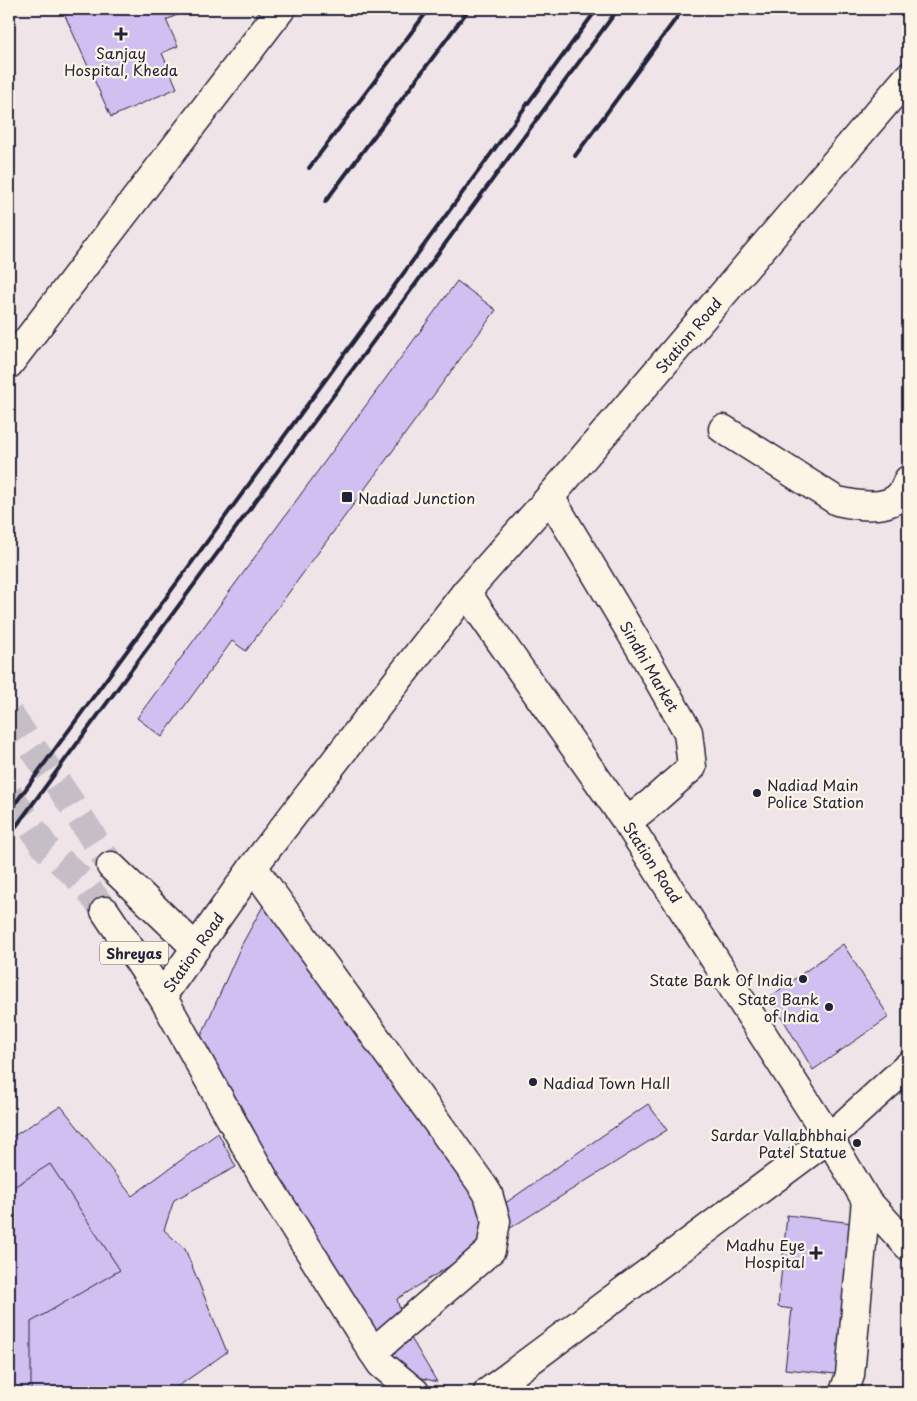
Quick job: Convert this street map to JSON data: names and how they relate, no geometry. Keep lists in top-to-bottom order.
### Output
{
  "streets": {
    "main road": ["Station Road", "Sindhi Market", "Shreyas"]
  },
  "crossings": [
    ["Station Road", "Sindhi Market"],
    ["Station Road", "Shreyas"]
  ],
  "places": {
    "health": ["Sanjay Hospital, Kheda", "Madhu Eye Hospital"],
    "transit": ["Nadiad Junction"],
    "other": [
      "Nadiad Main Police Station",
      "State Bank Of India",
      "State Bank of India",
      "Nadiad Town Hall",
      "Sardar Vallabhbhai Patel Statue"
    ]
  }
}
